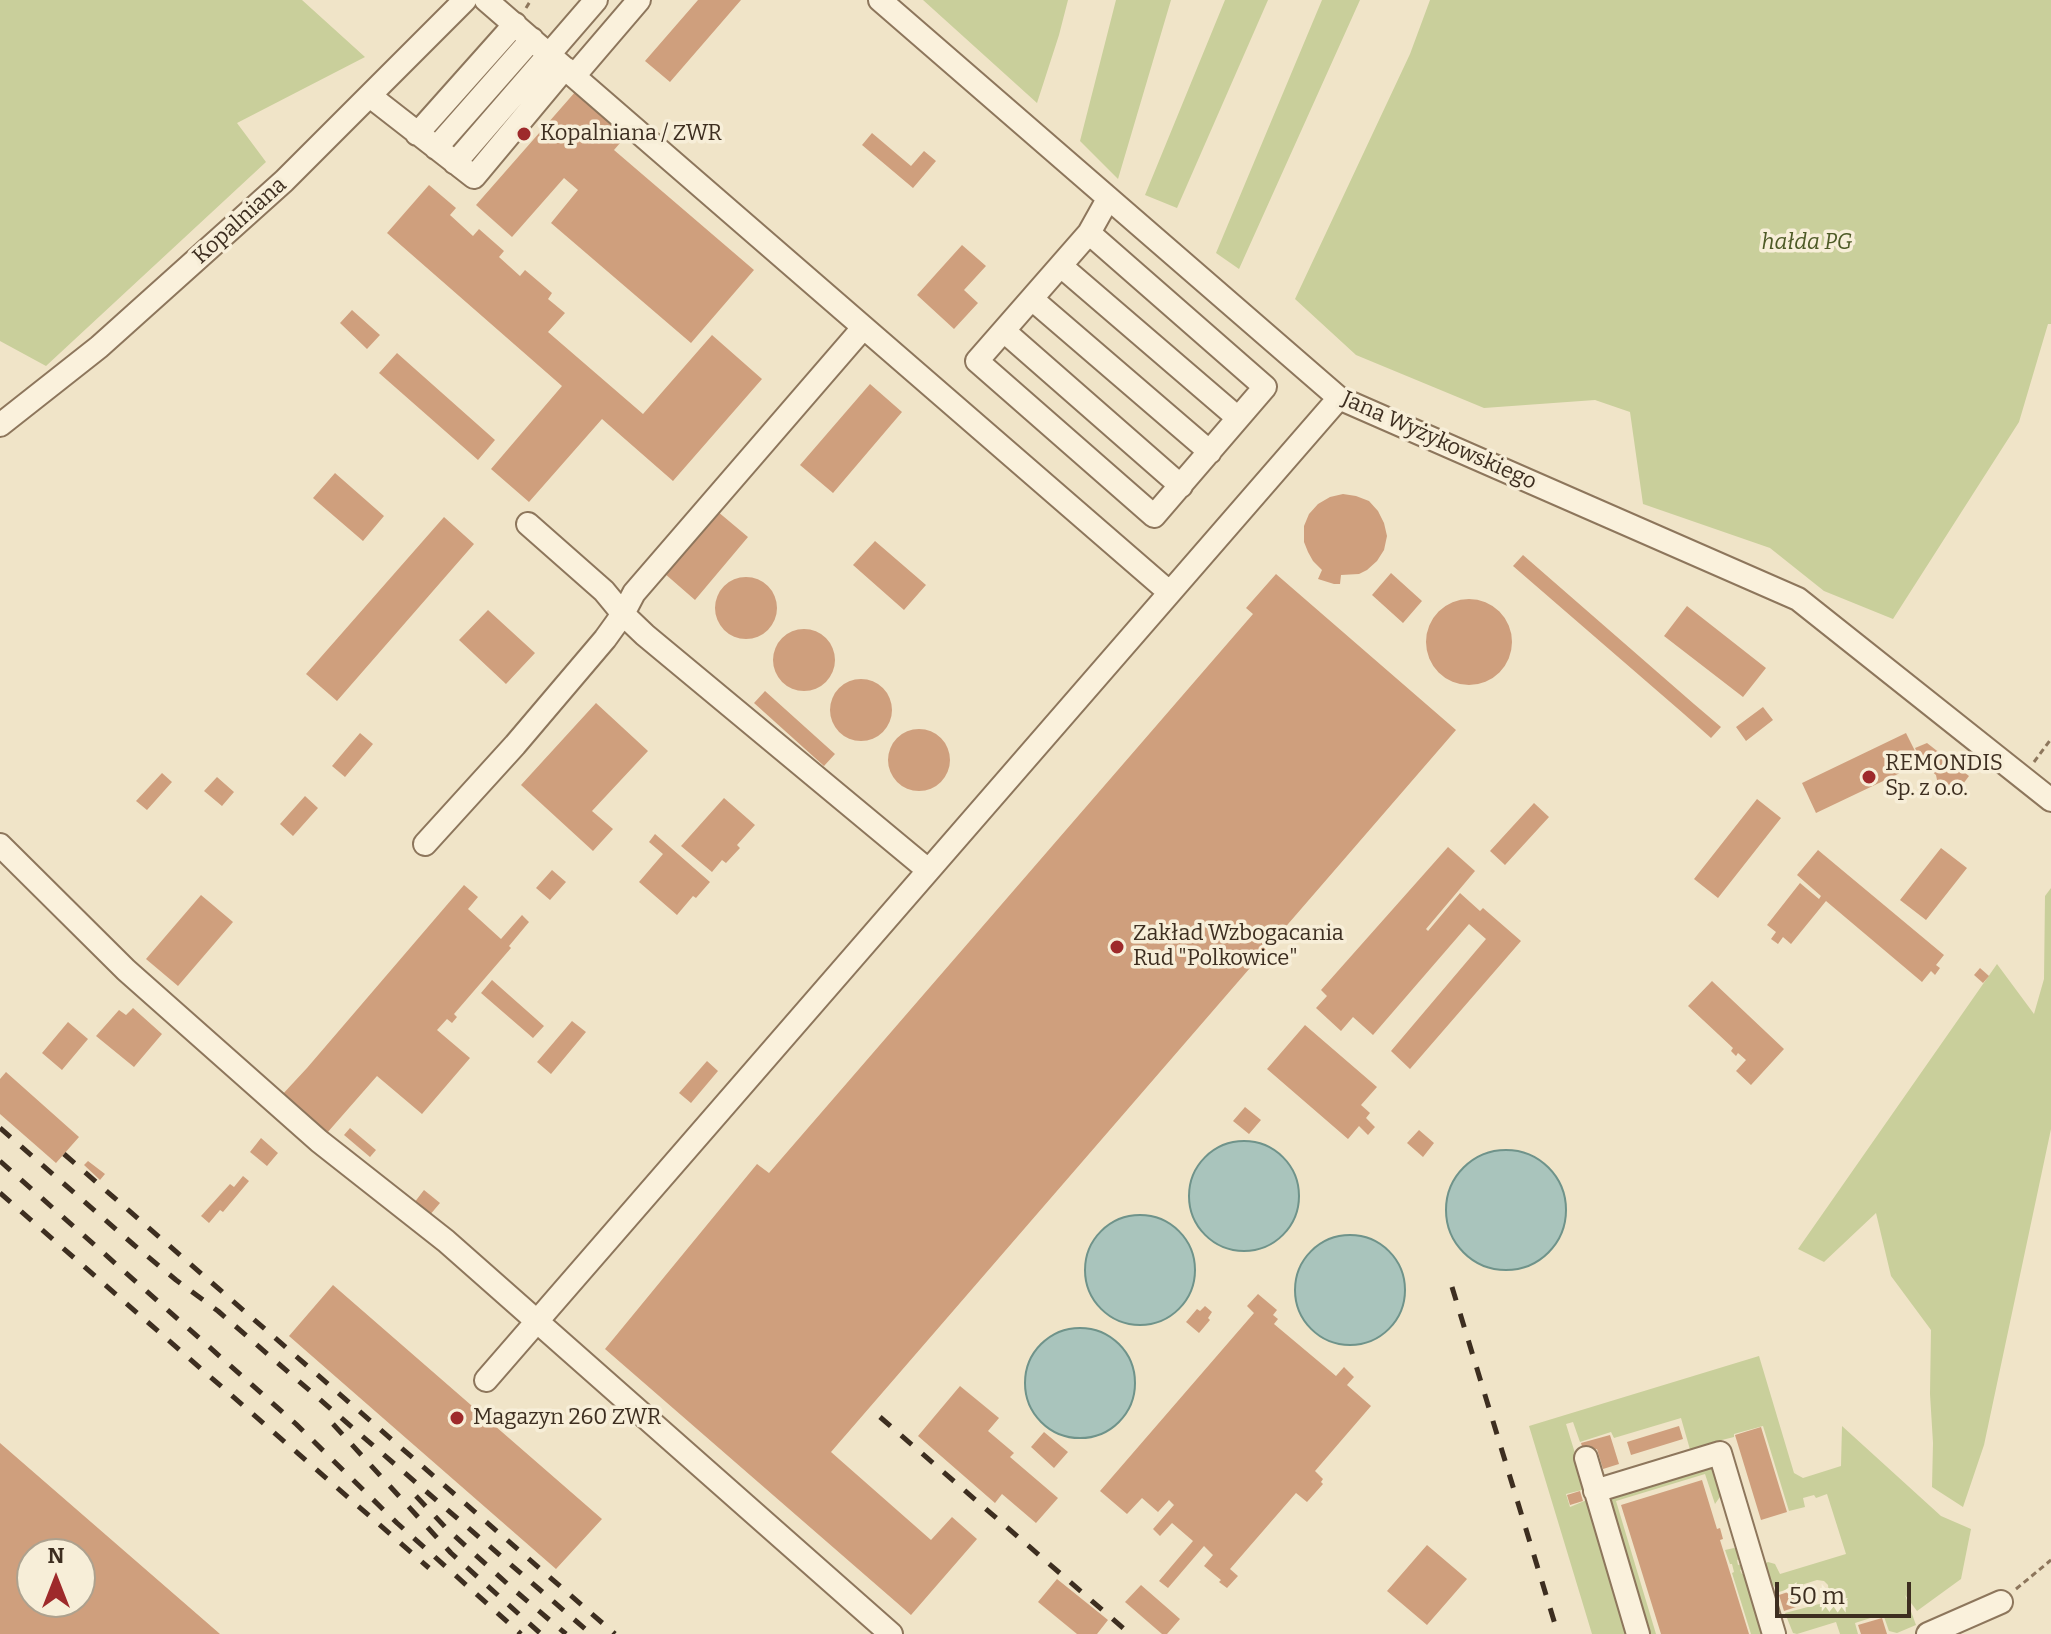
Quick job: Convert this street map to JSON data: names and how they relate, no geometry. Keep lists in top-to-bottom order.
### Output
{
  "streets": {
    "street": ["Kopalniana", "Jana Wyżykowskiego"]
  },
  "parks": ["hałda PG"],
  "places": [
    "Kopalniana / ZWR",
    "REMONDIS Sp. z o.o.",
    "Zakład Wzbogacania Rud \"Polkowice\"",
    "Magazyn 260 ZWR"
  ],
  "scale_bar": "50 m",
  "north": "top"
}
